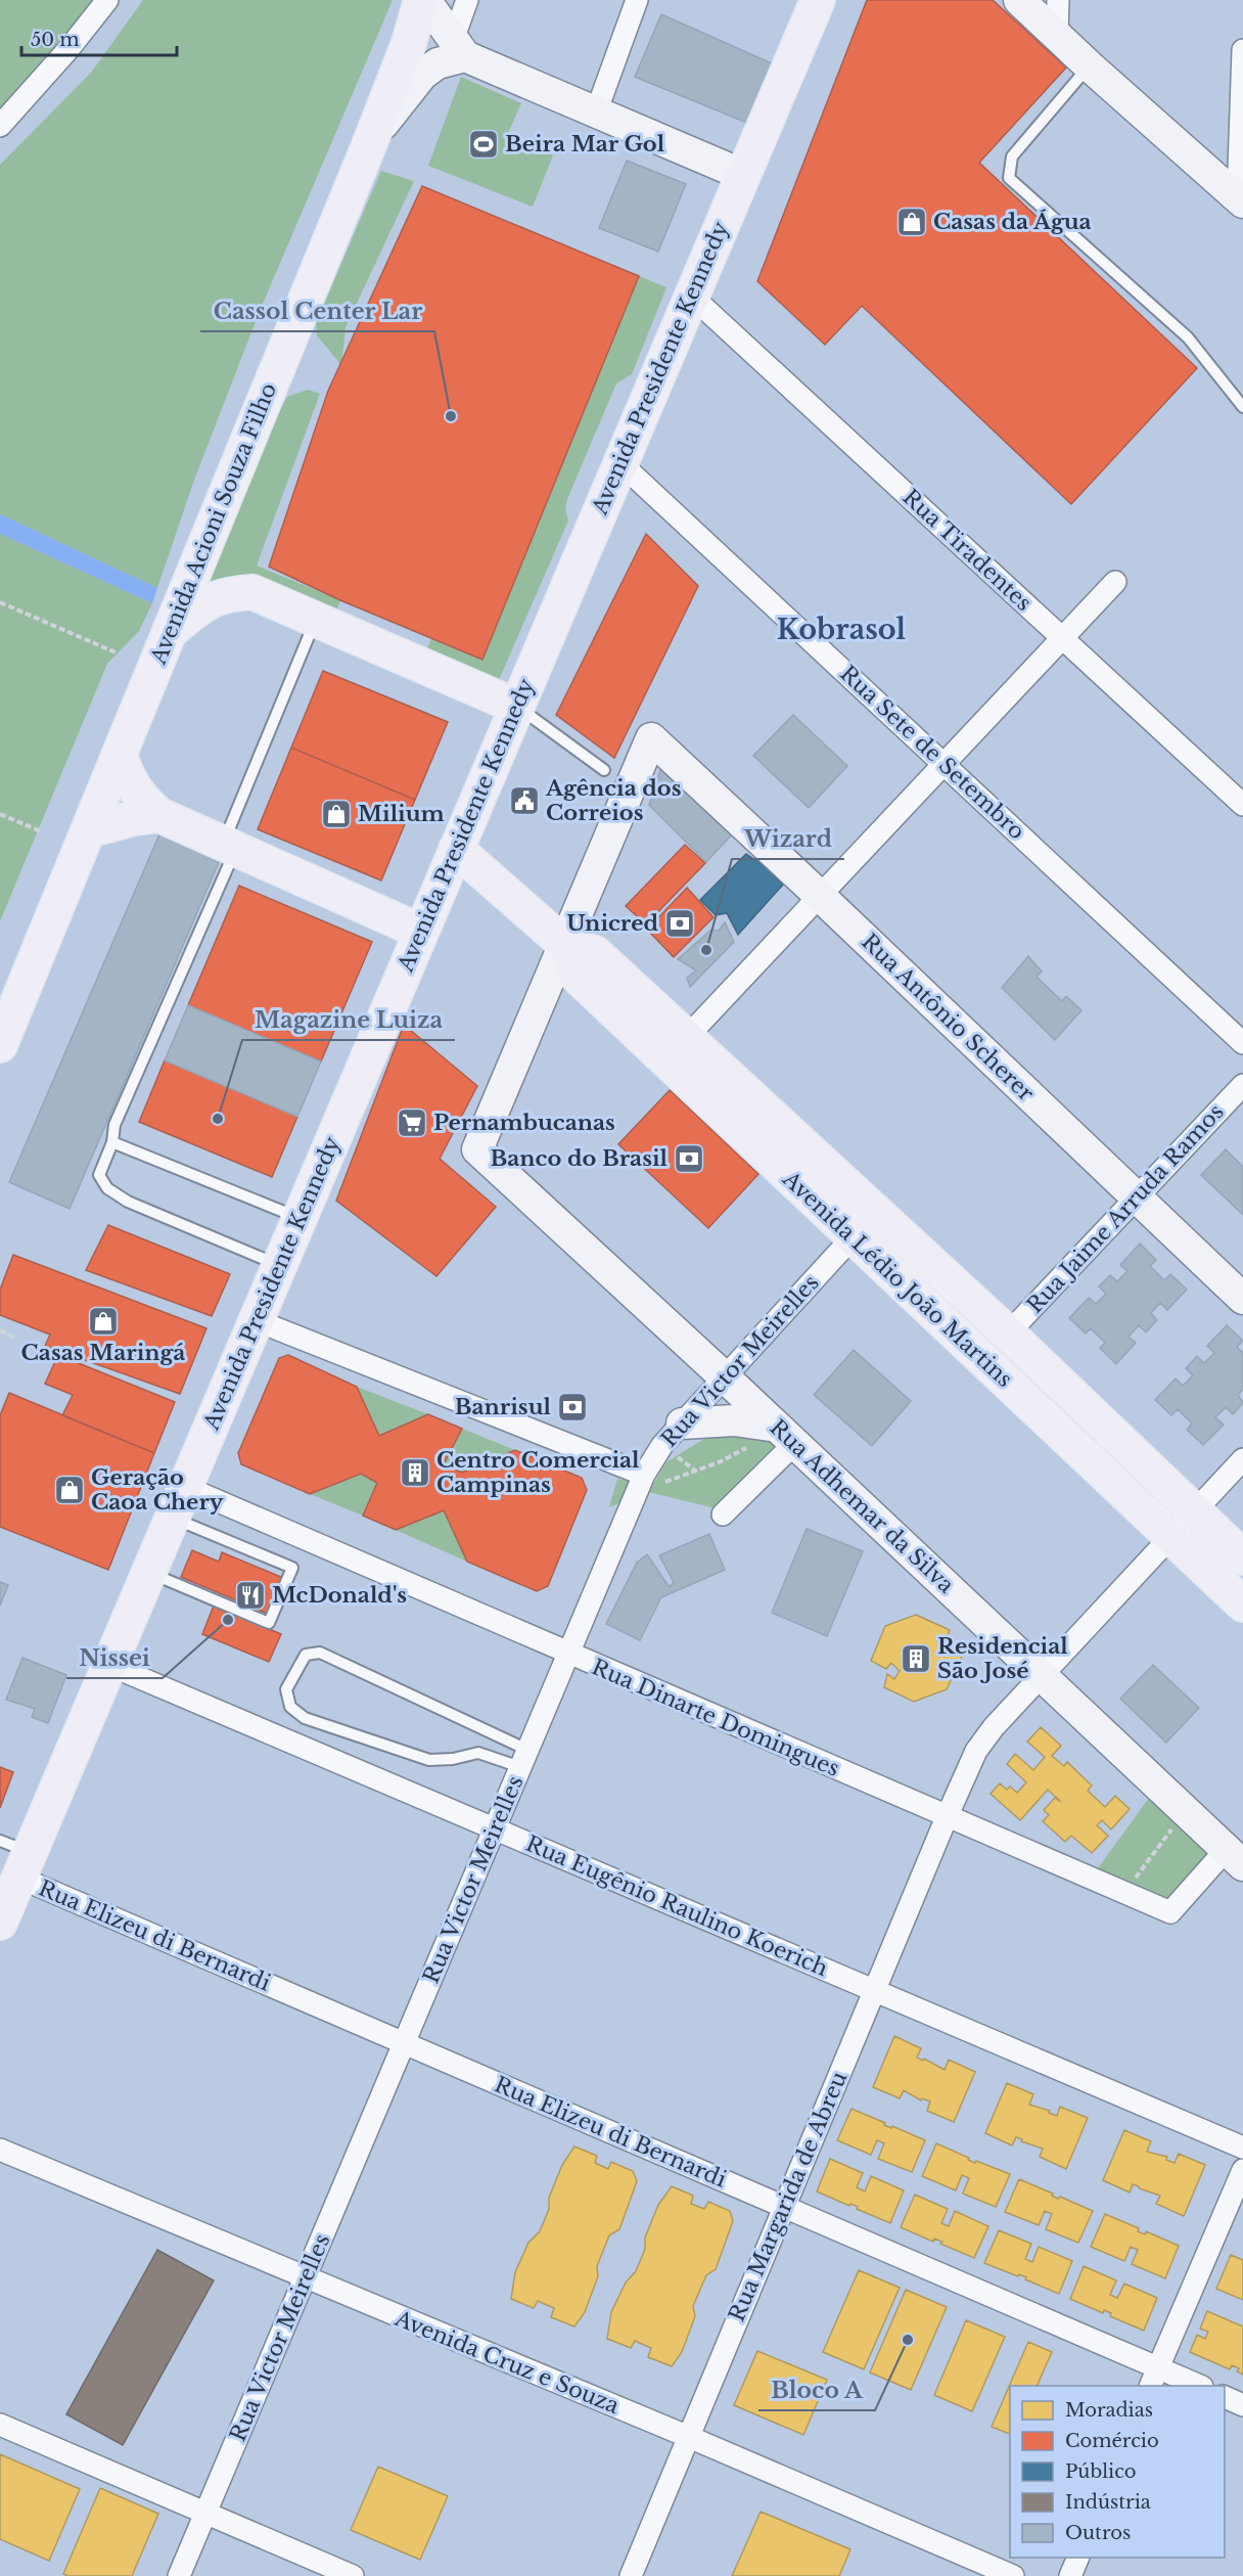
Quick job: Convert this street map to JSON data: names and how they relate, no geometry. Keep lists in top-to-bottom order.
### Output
{
  "streets": {
    "main road": ["Avenida Presidente Kennedy", "Avenida Acioni Souza Filho", "Avenida Lédio João Martins"],
    "street": [
      "Rua Tiradentes",
      "Rua Sete de Setembro",
      "Rua Antônio Scherer",
      "Rua Jaime Arruda Ramos",
      "Rua Victor Meirelles",
      "Rua Adhemar da Silva",
      "Rua Dinarte Domingues",
      "Rua Eugênio Raulino Koerich",
      "Rua Elizeu di Bernardi",
      "Rua Margarida de Abreu",
      "Avenida Cruz e Souza"
    ]
  },
  "crossings": [
    ["Avenida Presidente Kennedy", "Rua Tiradentes"],
    ["Avenida Presidente Kennedy", "Rua Sete de Setembro"],
    ["Avenida Presidente Kennedy", "Avenida Lédio João Martins"],
    ["Avenida Presidente Kennedy", "Rua Dinarte Domingues"],
    ["Avenida Presidente Kennedy", "Rua Eugênio Raulino Koerich"],
    ["Avenida Presidente Kennedy", "Rua Elizeu di Bernardi"],
    ["Rua Antônio Scherer", "Rua Jaime Arruda Ramos"],
    ["Rua Antônio Scherer", "Avenida Lédio João Martins"],
    ["Rua Antônio Scherer", "Rua Adhemar da Silva"],
    ["Rua Jaime Arruda Ramos", "Avenida Lédio João Martins"],
    ["Avenida Lédio João Martins", "Rua Victor Meirelles"],
    ["Avenida Lédio João Martins", "Rua Adhemar da Silva"],
    ["Avenida Lédio João Martins", "Rua Margarida de Abreu"],
    ["Rua Victor Meirelles", "Rua Adhemar da Silva"],
    ["Rua Victor Meirelles", "Rua Dinarte Domingues"],
    ["Rua Victor Meirelles", "Rua Eugênio Raulino Koerich"],
    ["Rua Victor Meirelles", "Rua Elizeu di Bernardi"],
    ["Rua Victor Meirelles", "Avenida Cruz e Souza"],
    ["Rua Adhemar da Silva", "Rua Dinarte Domingues"],
    ["Rua Adhemar da Silva", "Rua Margarida de Abreu"],
    ["Rua Dinarte Domingues", "Rua Margarida de Abreu"],
    ["Rua Eugênio Raulino Koerich", "Rua Margarida de Abreu"],
    ["Rua Elizeu di Bernardi", "Rua Margarida de Abreu"],
    ["Rua Margarida de Abreu", "Avenida Cruz e Souza"]
  ],
  "districts": ["Kobrasol"],
  "places": {
    "sports": ["Beira Mar Gol"],
    "shop": [
      "Casas da Água",
      "Milium",
      "Casas Maringá",
      "Geração Caoa Chery"
    ],
    "other": [
      "Cassol Center Lar",
      "Wizard",
      "Magazine Luiza",
      "Nissei",
      "Bloco A"
    ],
    "public building": ["Agência dos Correios"],
    "bank": ["Unicred", "Banco do Brasil", "Banrisul"],
    "supermarket": ["Pernambucanas"],
    "building": ["Centro Comercial Campinas", "Residencial São José"],
    "restaurant": ["McDonald's"]
  },
  "legend": [
    "Moradias",
    "Comércio",
    "Público",
    "Indústria",
    "Outros"
  ],
  "scale_bar": "50 m"
}
